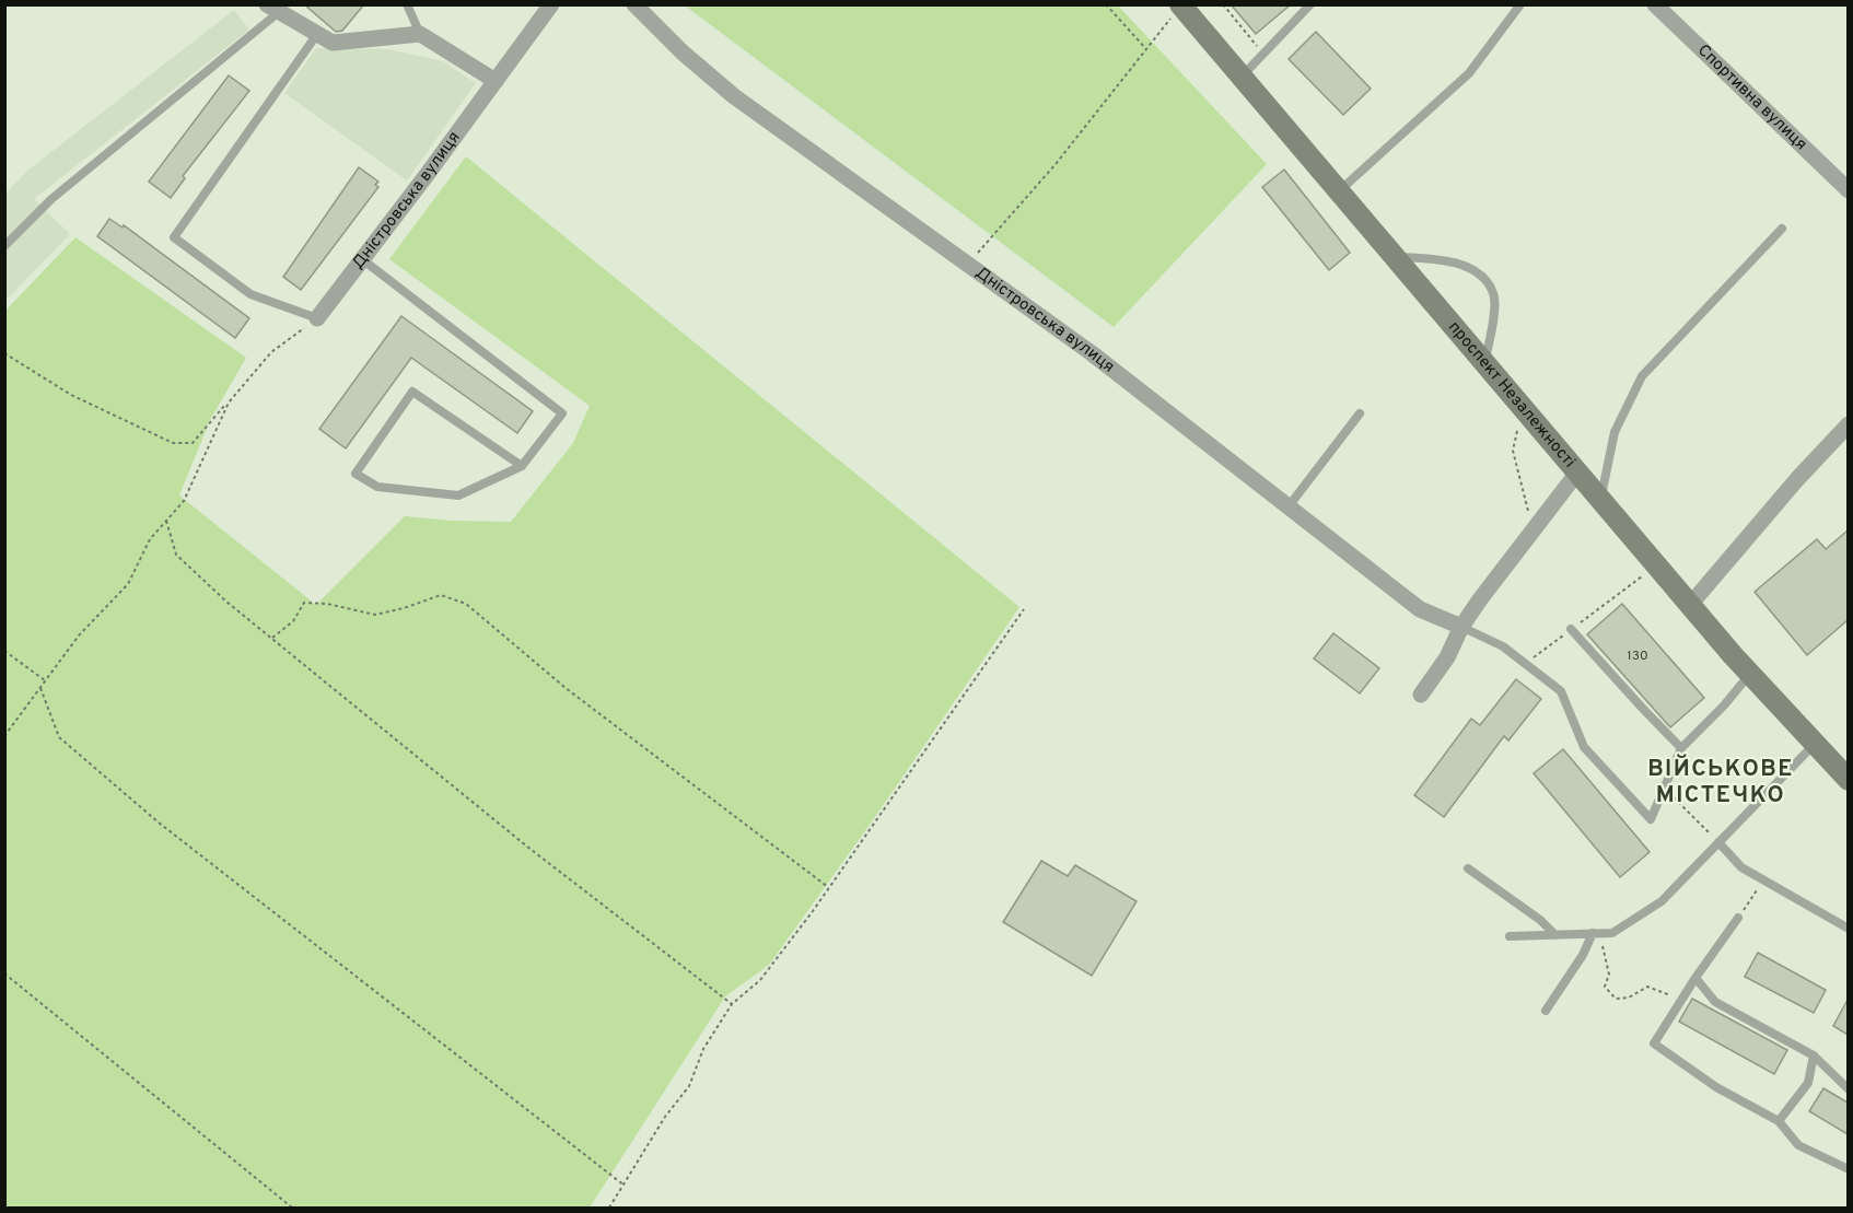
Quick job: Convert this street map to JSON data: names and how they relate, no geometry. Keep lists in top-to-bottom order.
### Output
{
  "streets": {
    "main road": ["проспект Незалежності"],
    "street": ["Спортивна вулиця", "Дністровська вулиця"]
  },
  "districts": ["ВІЙСЬКОВЕ МІСТЕЧКО"],
  "house_numbers": ["130"]
}
